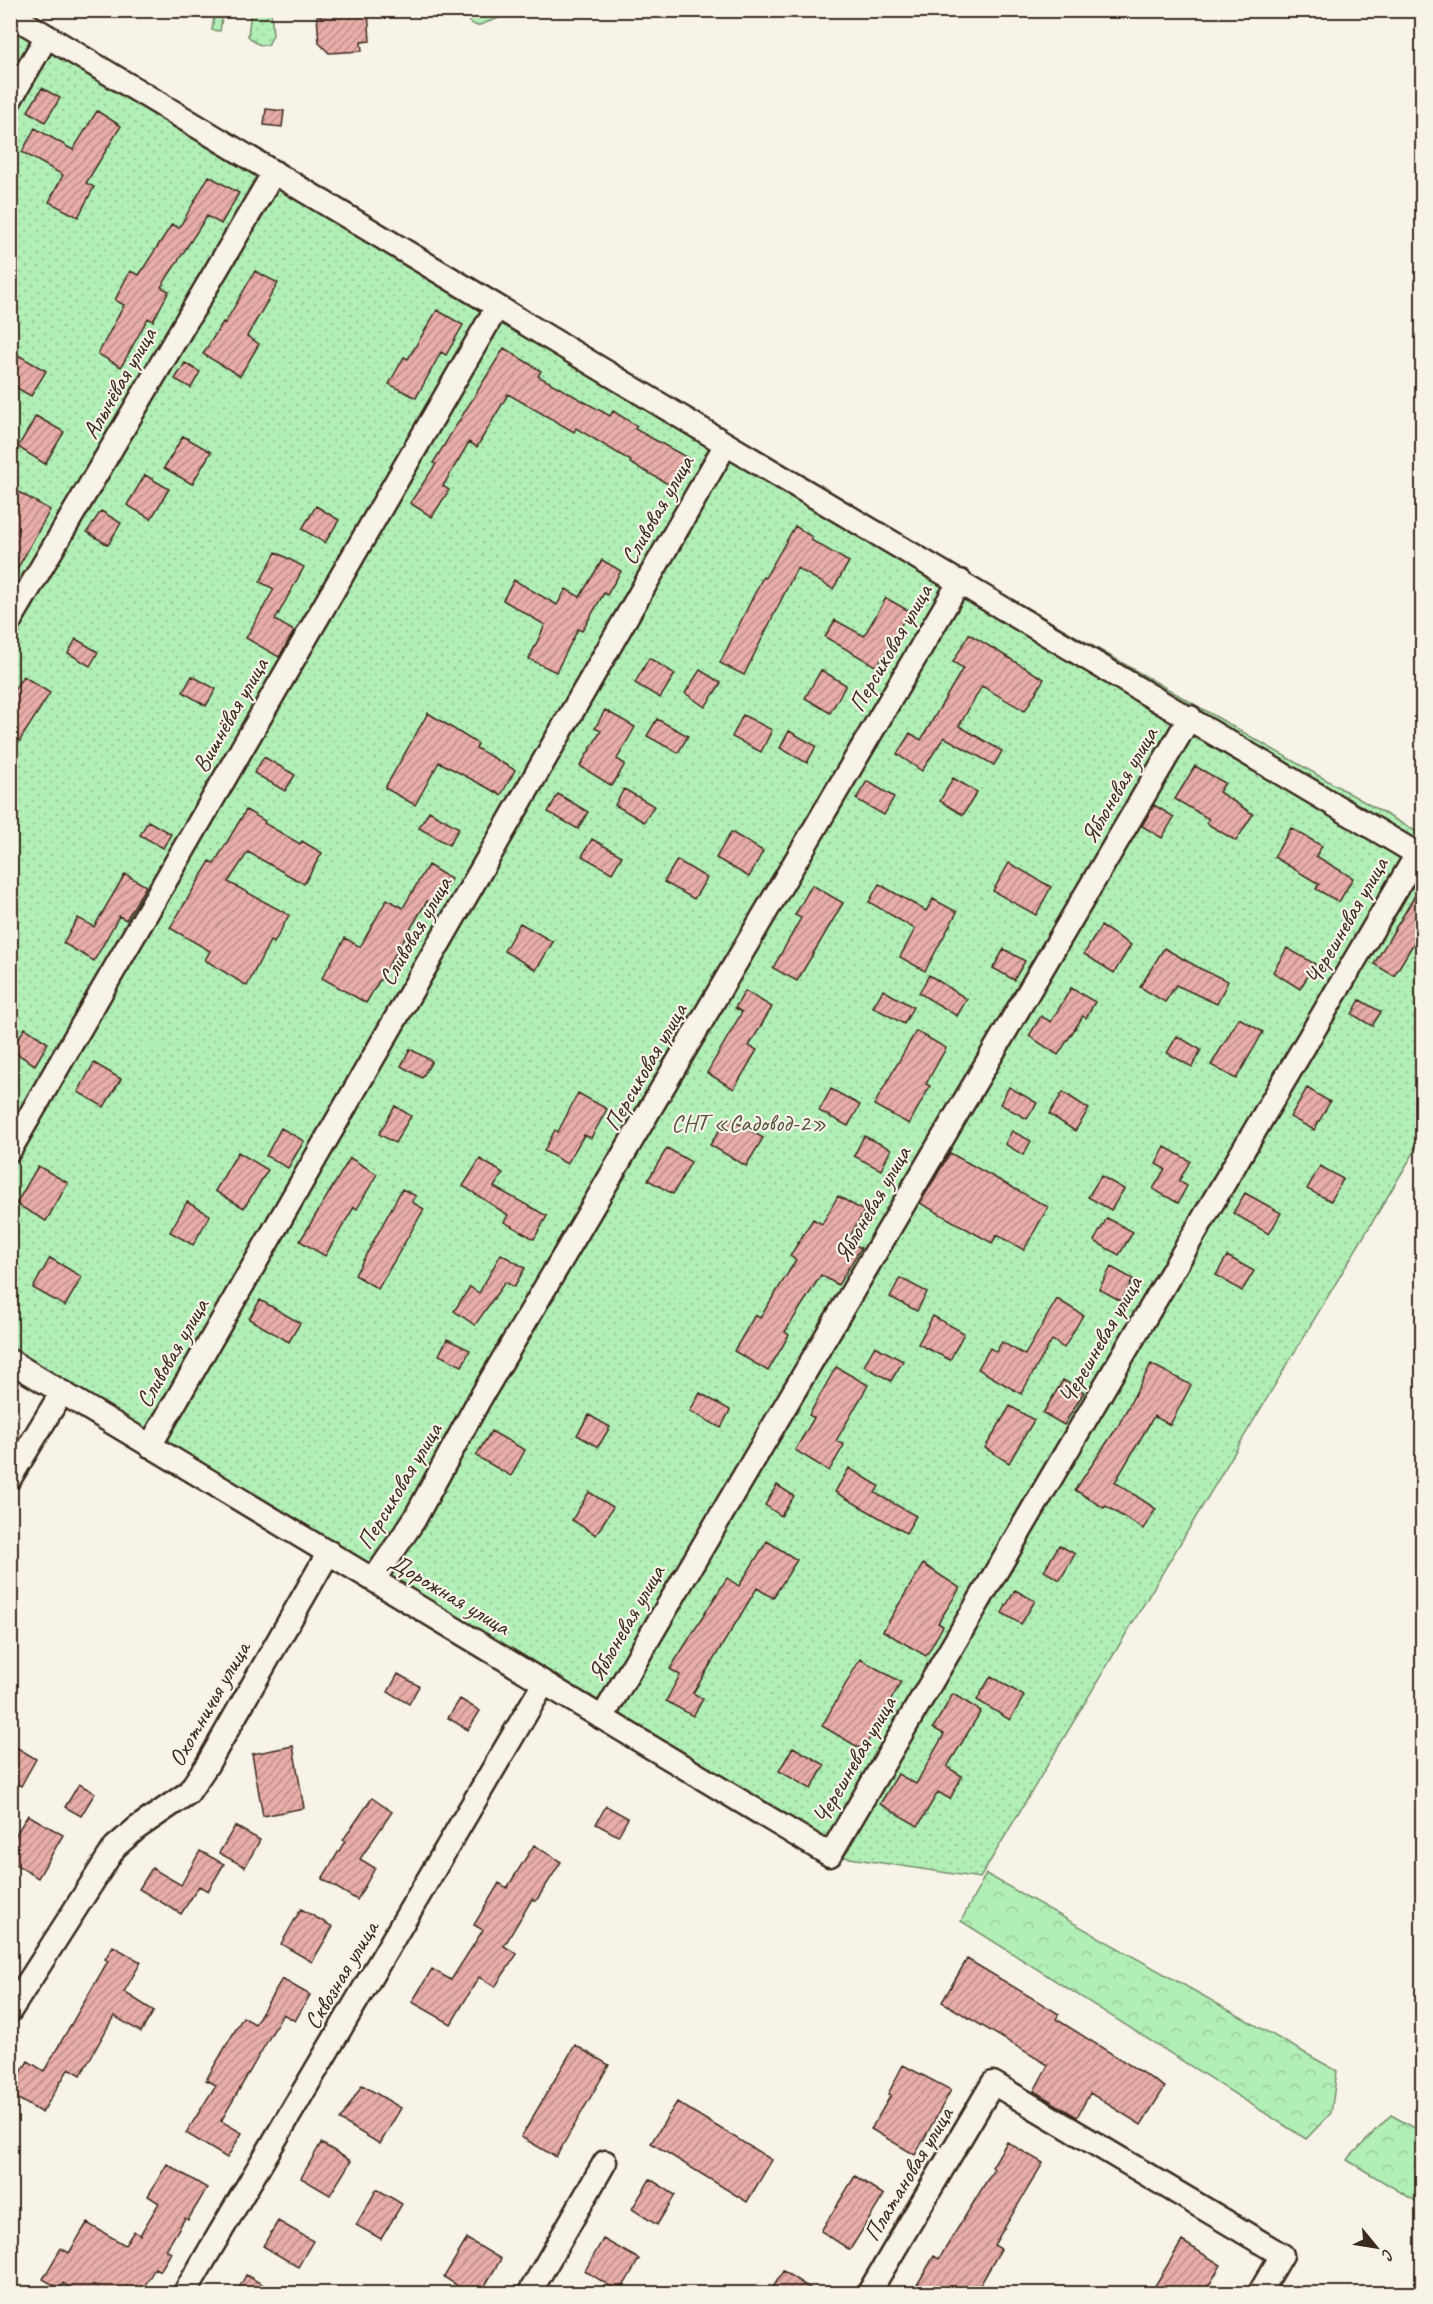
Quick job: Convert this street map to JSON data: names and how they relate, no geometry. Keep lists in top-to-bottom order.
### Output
{
  "streets": {
    "street": [
      "Алычёвая улица",
      "Сливовая улица",
      "Персиковая улица",
      "Вишнёвая улица",
      "Яблоневая улица",
      "Черешневая улица",
      "Дорожная улица",
      "Охотничья улица",
      "Сквозная улица",
      "Платановая улица"
    ]
  },
  "crossings": [
    ["Сливовая улица", "Дорожная улица"],
    ["Персиковая улица", "Дорожная улица"],
    ["Яблоневая улица", "Черешневая улица"],
    ["Яблоневая улица", "Дорожная улица"],
    ["Черешневая улица", "Дорожная улица"],
    ["Дорожная улица", "Охотничья улица"],
    ["Дорожная улица", "Сквозная улица"]
  ],
  "parks": ["СНТ «Садовод-2»"],
  "north": "bottom right"
}
